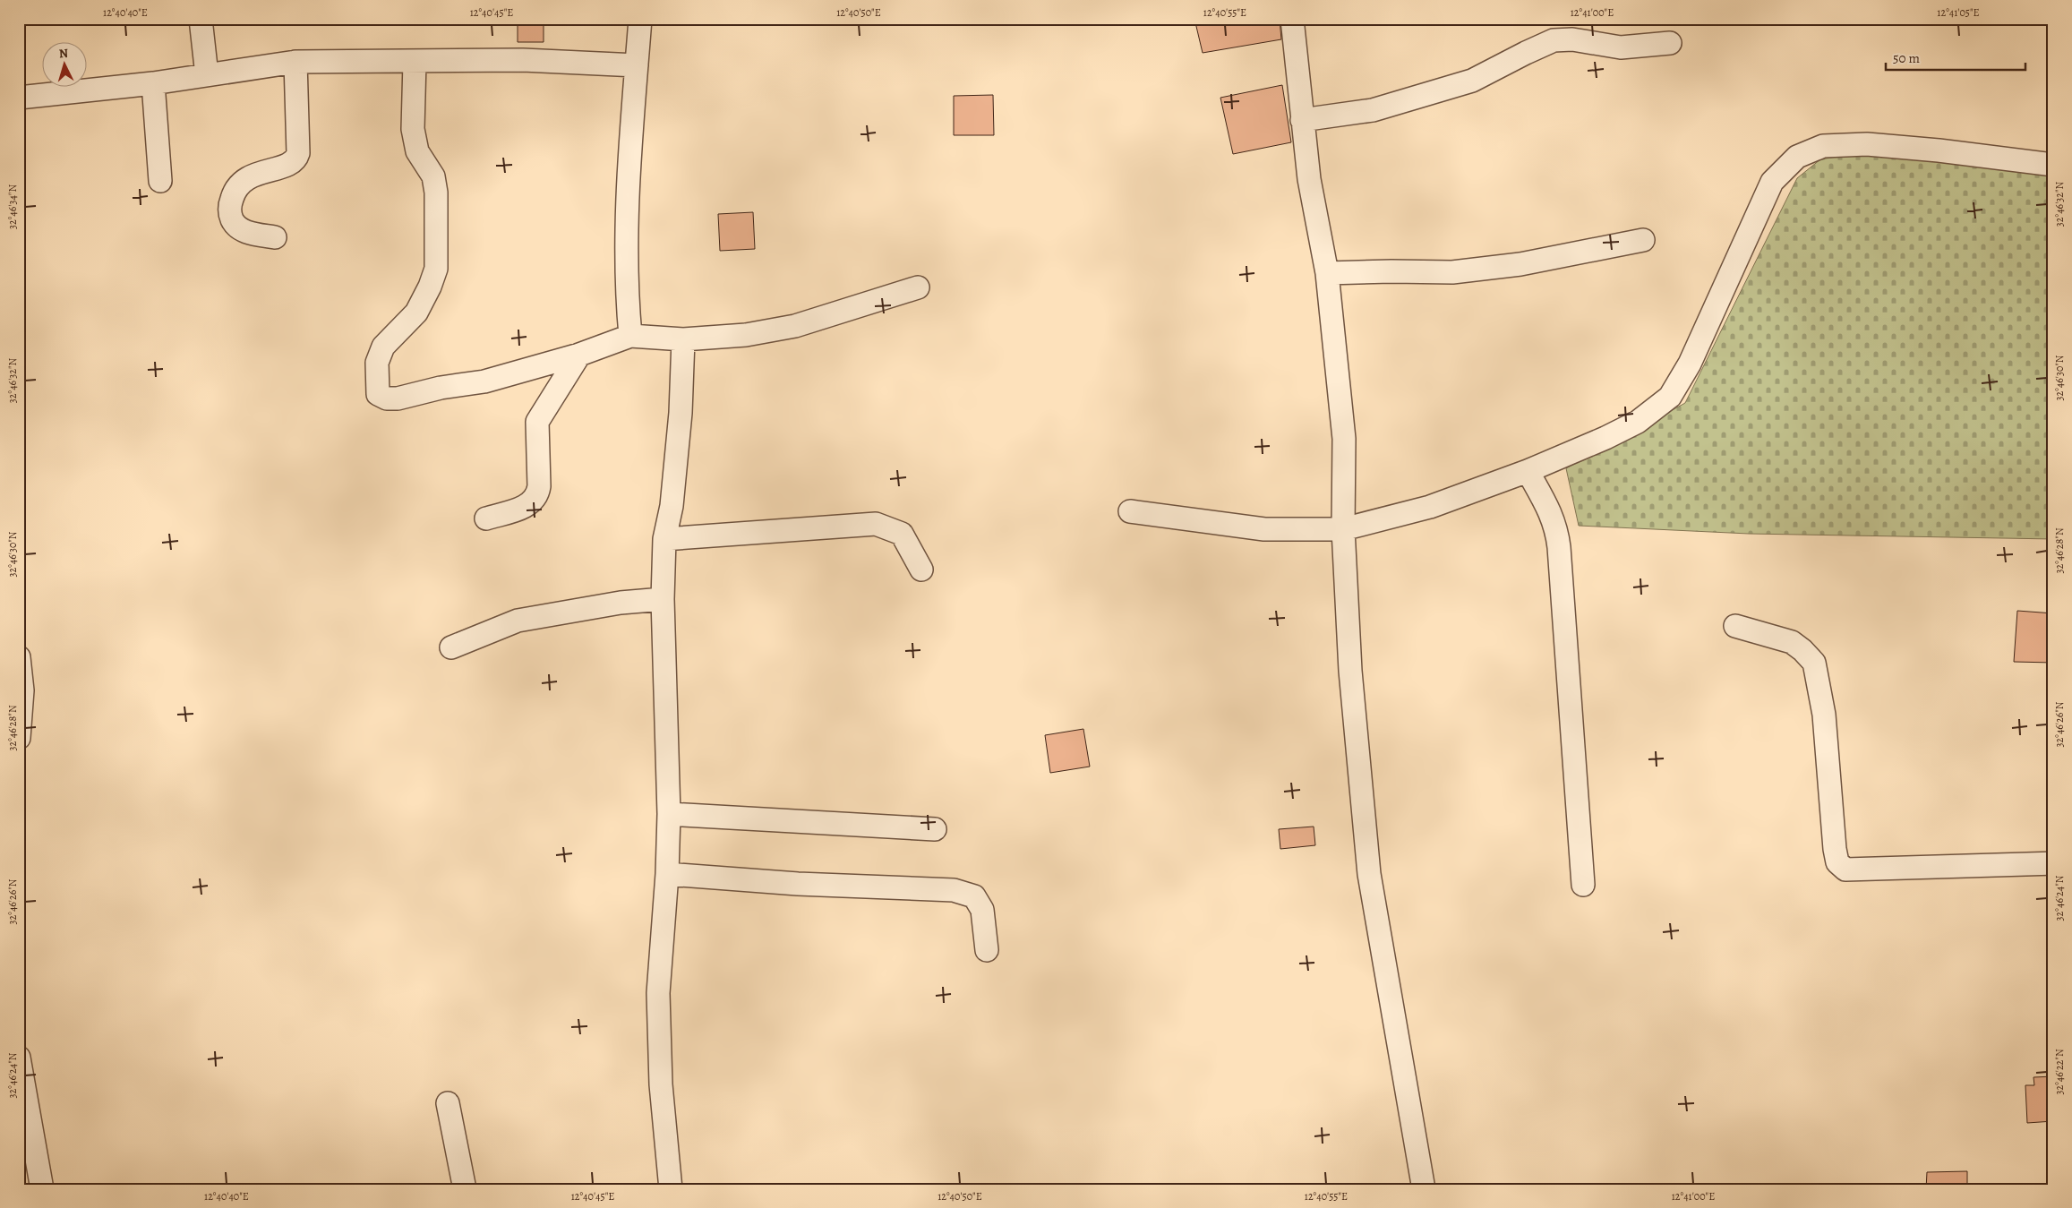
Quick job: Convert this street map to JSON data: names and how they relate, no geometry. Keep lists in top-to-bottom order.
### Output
{
  "scale_bar": "50 m",
  "north": "top",
  "coordinates": [
    "12°40'40\"E",
    "12°40'45\"E",
    "12°40'50\"E",
    "12°40'55\"E",
    "12°41'00\"E",
    "12°41'05\"E",
    "32°46'32\"N",
    "32°46'34\"N",
    "32°46'30\"N",
    "32°46'28\"N",
    "32°46'26\"N",
    "32°46'24\"N",
    "32°46'22\"N"
  ]
}
